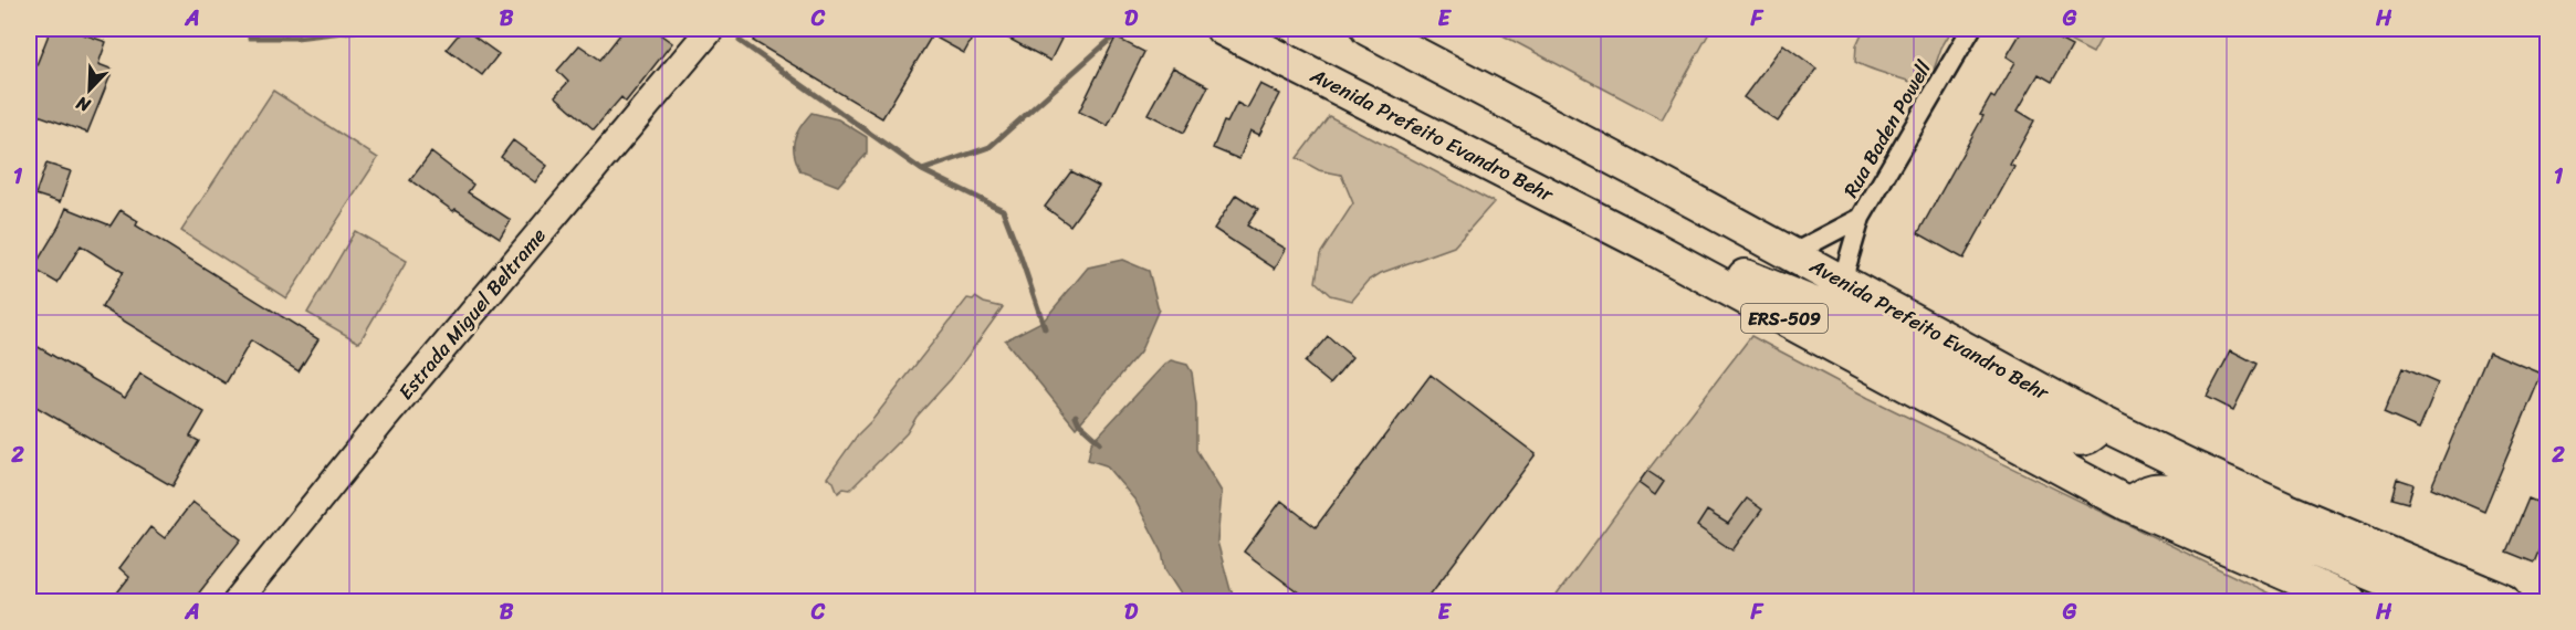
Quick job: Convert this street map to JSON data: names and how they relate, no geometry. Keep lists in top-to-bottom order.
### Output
{
  "streets": {
    "highway": ["Avenida Prefeito Evandro Behr", "ERS-509"],
    "street": ["Rua Baden Powell", "Estrada Miguel Beltrame"]
  },
  "crossings": [
    ["Rua Baden Powell", "Avenida Prefeito Evandro Behr"]
  ],
  "north": "bottom left",
  "grid": {
    "columns": [
      "A",
      "B",
      "C",
      "D",
      "E",
      "F",
      "G",
      "H"
    ],
    "rows": ["1", "2"]
  }
}
